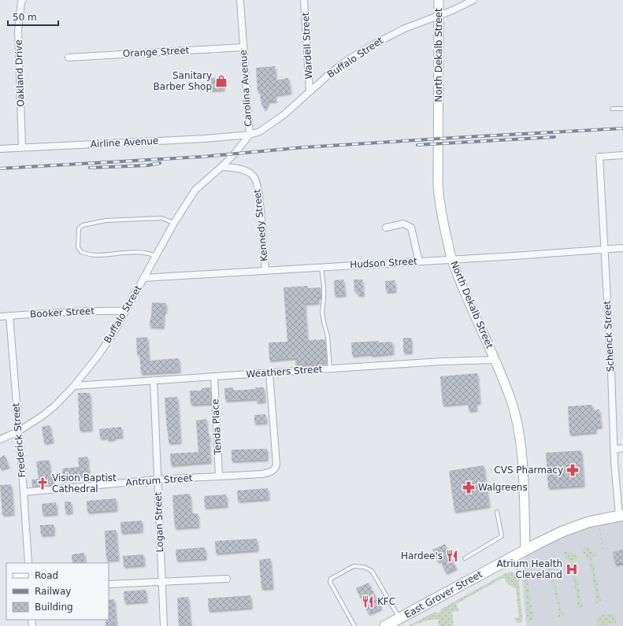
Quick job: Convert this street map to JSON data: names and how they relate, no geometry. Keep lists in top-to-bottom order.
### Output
{
  "streets": {
    "main road": ["North Dekalb Street", "East Grover Street"],
    "street": [
      "Wardell Street",
      "Orange Street",
      "Buffalo Street",
      "Oakland Drive",
      "Carolina Avenue",
      "Airline Avenue",
      "Kennedy Street",
      "Hudson Street",
      "Booker Street",
      "Schenck Street",
      "Weathers Street",
      "Tenda Place",
      "Frederick Street",
      "Antrum Street",
      "Logan Street"
    ]
  },
  "crossings": [
    ["Wardell Street", "Buffalo Street"],
    ["Orange Street", "Carolina Avenue"],
    ["North Dekalb Street", "Buffalo Street"],
    ["North Dekalb Street", "Hudson Street"],
    ["North Dekalb Street", "Weathers Street"],
    ["North Dekalb Street", "East Grover Street"],
    ["Buffalo Street", "Carolina Avenue"],
    ["Buffalo Street", "Airline Avenue"],
    ["Buffalo Street", "Kennedy Street"],
    ["Buffalo Street", "Hudson Street"],
    ["Buffalo Street", "Booker Street"],
    ["Buffalo Street", "Weathers Street"],
    ["Buffalo Street", "Frederick Street"],
    ["Oakland Drive", "Airline Avenue"],
    ["Carolina Avenue", "Airline Avenue"],
    ["Carolina Avenue", "Kennedy Street"],
    ["Kennedy Street", "Hudson Street"],
    ["Hudson Street", "Schenck Street"],
    ["Booker Street", "Frederick Street"],
    ["Schenck Street", "East Grover Street"],
    ["Weathers Street", "Tenda Place"],
    ["Weathers Street", "Antrum Street"],
    ["Weathers Street", "Logan Street"],
    ["Tenda Place", "Antrum Street"],
    ["Frederick Street", "Antrum Street"],
    ["Antrum Street", "Logan Street"]
  ],
  "places": {
    "shop": ["Sanitary Barber Shop"],
    "pharmacy": ["CVS Pharmacy", "Walgreens"],
    "church": ["Vision Baptist Cathedral"],
    "restaurant": ["Hardee's", "KFC"],
    "hospital": ["Atrium Health Cleveland"]
  },
  "legend": ["Road", "Railway", "Building"],
  "scale_bar": "50 m"
}
